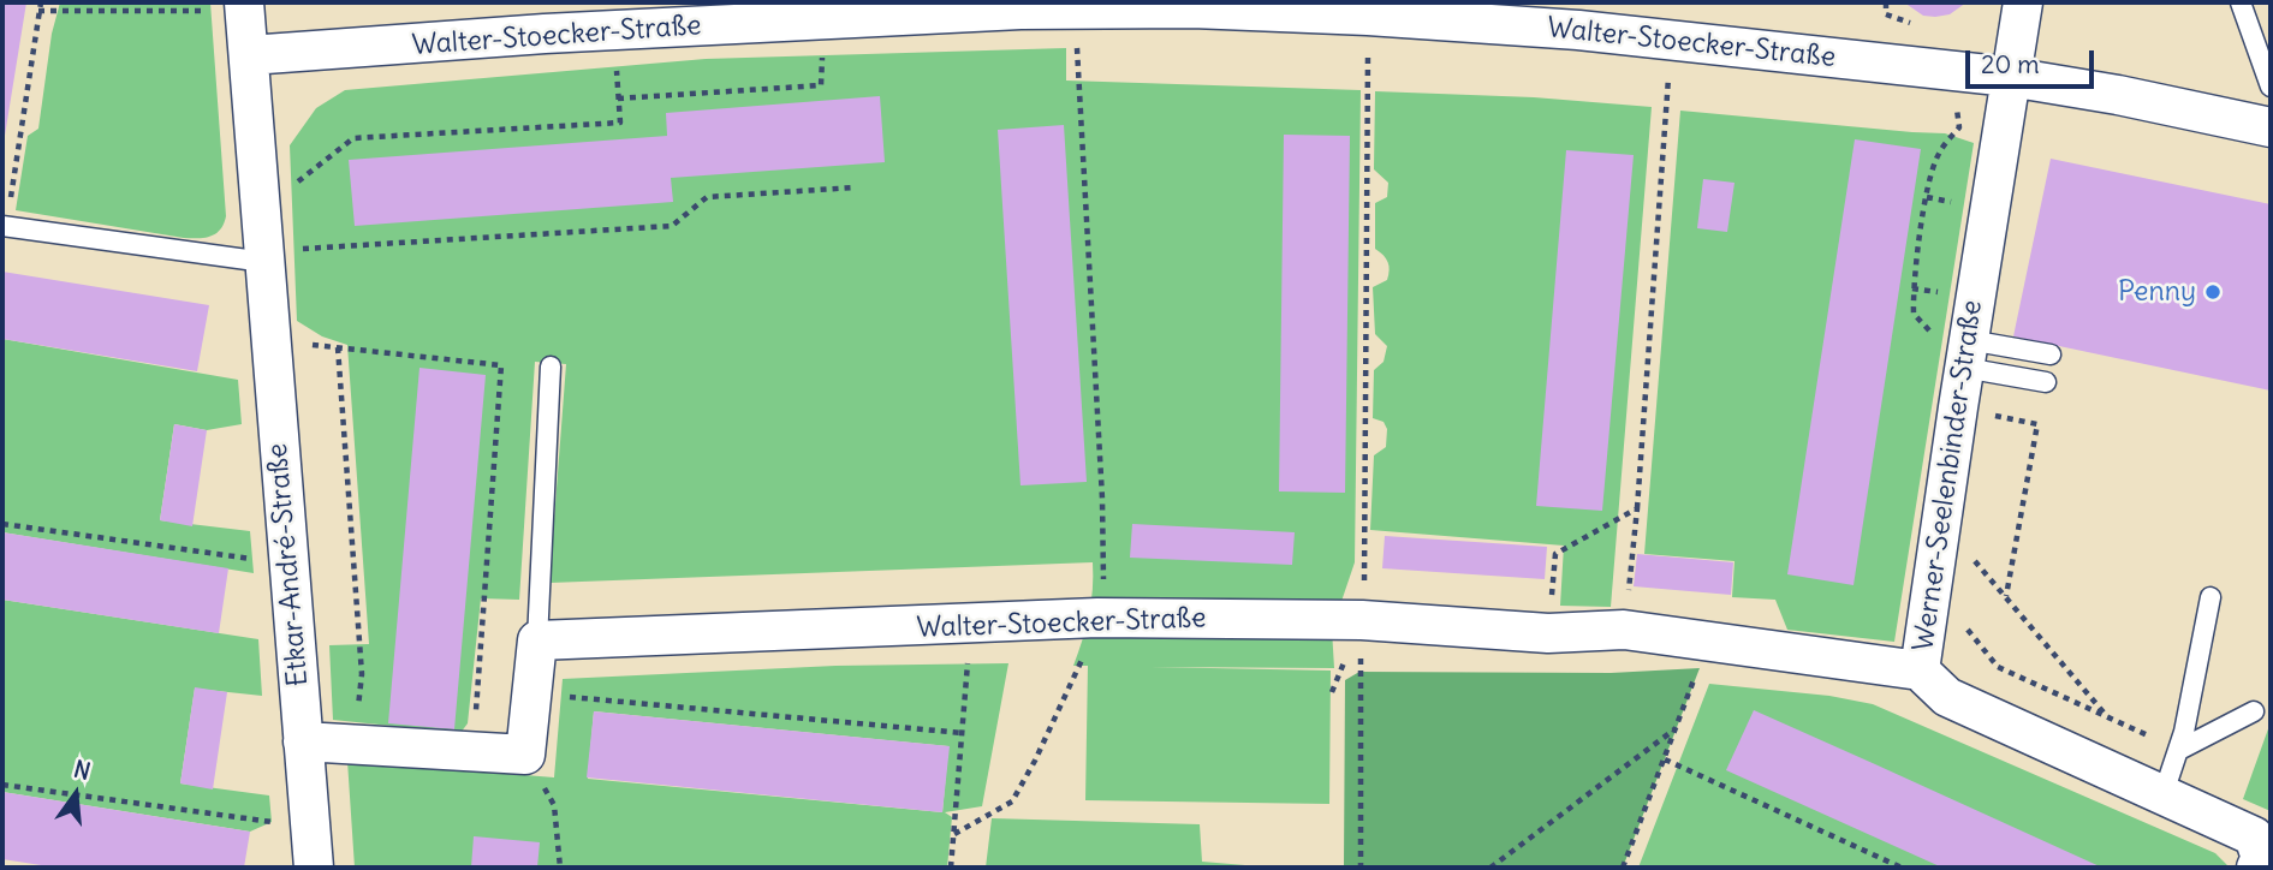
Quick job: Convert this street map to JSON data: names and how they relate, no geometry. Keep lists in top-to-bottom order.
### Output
{
  "streets": {
    "street": ["Walter-Stoecker-Straße", "Werner-Seelenbinder-Straße", "Etkar-André-Straße"]
  },
  "crossings": [
    ["Walter-Stoecker-Straße", "Werner-Seelenbinder-Straße"],
    ["Walter-Stoecker-Straße", "Etkar-André-Straße"]
  ],
  "places": ["Penny"],
  "scale_bar": "20 m",
  "north": "top"
}
